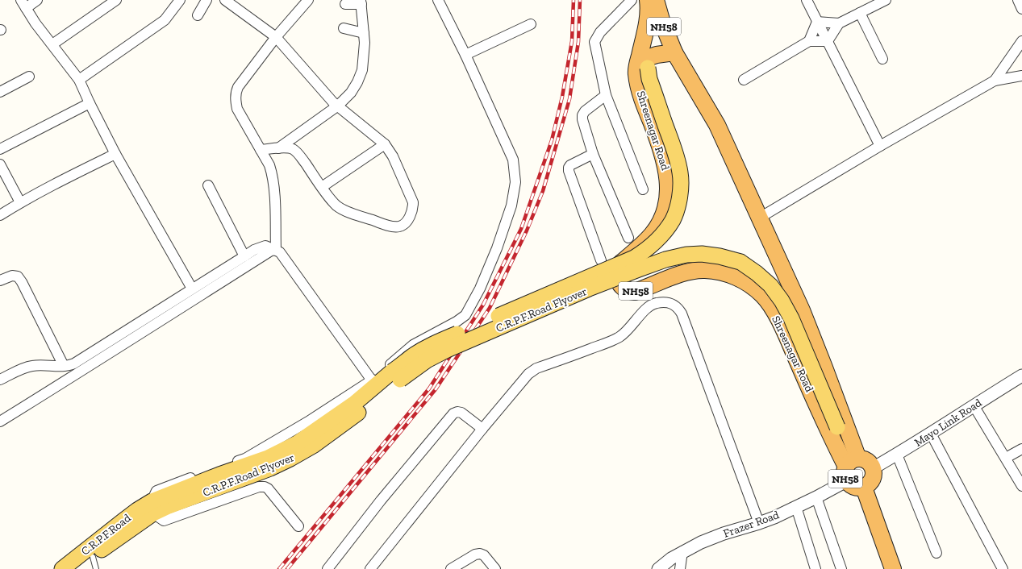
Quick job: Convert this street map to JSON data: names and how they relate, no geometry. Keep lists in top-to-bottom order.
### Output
{
  "streets": {
    "highway": ["NH58", "Shreenagar Road"],
    "main road": ["C.R.P.F.Road Flyover", "C.R.P.F.Road"],
    "street": ["Mayo Link Road", "Frazer Road"]
  },
  "crossings": [
    ["NH58", "Shreenagar Road"],
    ["NH58", "C.R.P.F.Road Flyover"],
    ["NH58", "Mayo Link Road"],
    ["NH58", "Frazer Road"],
    ["Shreenagar Road", "C.R.P.F.Road Flyover"],
    ["Shreenagar Road", "Mayo Link Road"],
    ["Shreenagar Road", "Frazer Road"],
    ["C.R.P.F.Road Flyover", "Mayo Link Road"],
    ["C.R.P.F.Road Flyover", "Frazer Road"],
    ["C.R.P.F.Road Flyover", "C.R.P.F.Road"],
    ["Mayo Link Road", "Frazer Road"]
  ]
}
